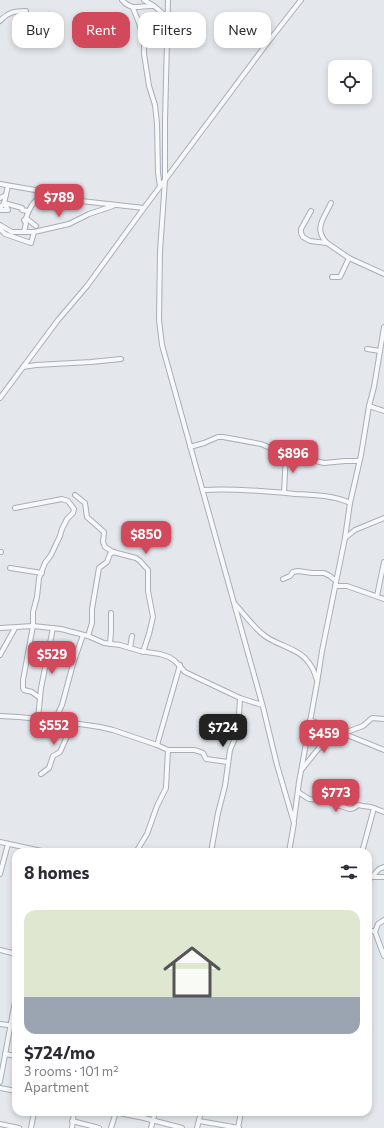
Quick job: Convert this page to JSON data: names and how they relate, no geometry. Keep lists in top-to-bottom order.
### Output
{
  "page": {
    "chip": [
      "Buy",
      "Rent",
      "Filters",
      "New"
    ],
    "price": [
      "$789",
      "$896",
      "$850",
      "$529",
      "$552",
      "$724",
      "$459",
      "$773"
    ],
    "heading": "8 homes",
    "list": [
      {
        "name": "$724/mo",
        "note": "3 rooms · 101 m² · Apartment"
      }
    ]
  }
}
